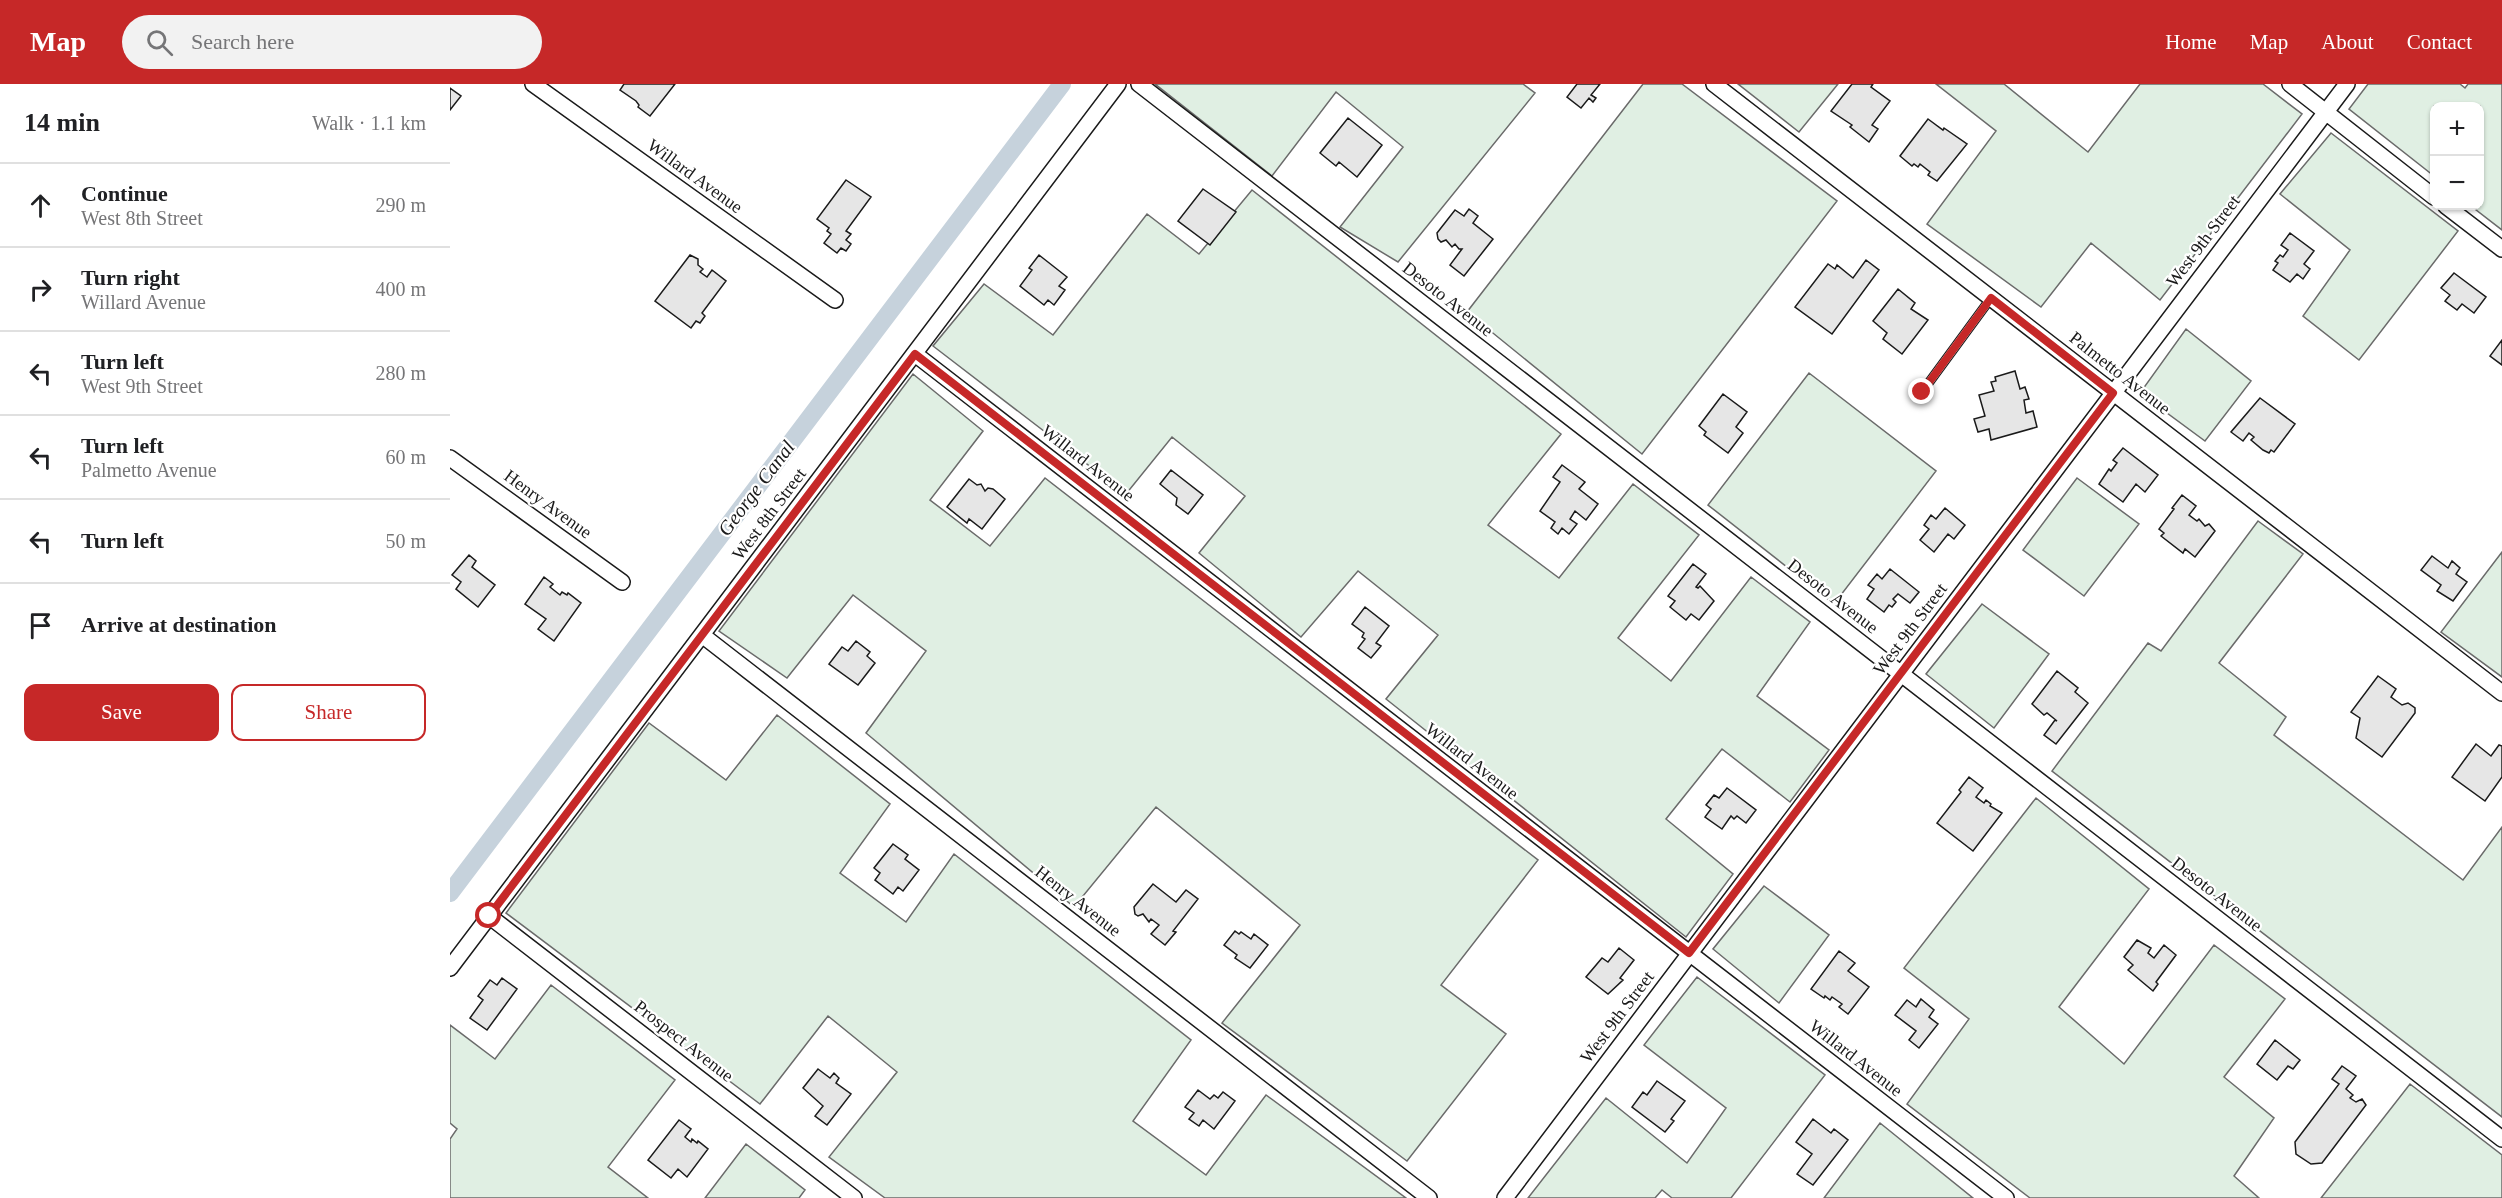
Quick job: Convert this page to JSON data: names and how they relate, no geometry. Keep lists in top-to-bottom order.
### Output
{
  "streets": {
    "street": [
      "Willard Avenue",
      "West 9th Street",
      "Desoto Avenue",
      "Palmetto Avenue",
      "Henry Avenue",
      "West 8th Street",
      "Prospect Avenue"
    ]
  },
  "crossings": [
    ["Willard Avenue", "West 9th Street"],
    ["Willard Avenue", "West 8th Street"],
    ["West 9th Street", "Desoto Avenue"],
    ["West 9th Street", "Palmetto Avenue"],
    ["Henry Avenue", "West 8th Street"],
    ["West 8th Street", "Prospect Avenue"]
  ],
  "water": ["George Canal"],
  "page": {
    "header": "Map",
    "search": "Search here",
    "nav": [
      "Home",
      "Map",
      "About",
      "Contact"
    ],
    "heading": ["14 min", "Walk · 1.1 km"],
    "map_buttons": ["+", "−"],
    "list": [
      ["Continue", "West 8th Street", "290 m"],
      ["Turn right", "Willard Avenue", "400 m"],
      ["Turn left", "West 9th Street", "280 m"],
      ["Turn left", "Palmetto Avenue", "60 m"],
      ["Turn left", "50 m"],
      "Arrive at destination"
    ],
    "buttons": ["Save", "Share"]
  }
}
